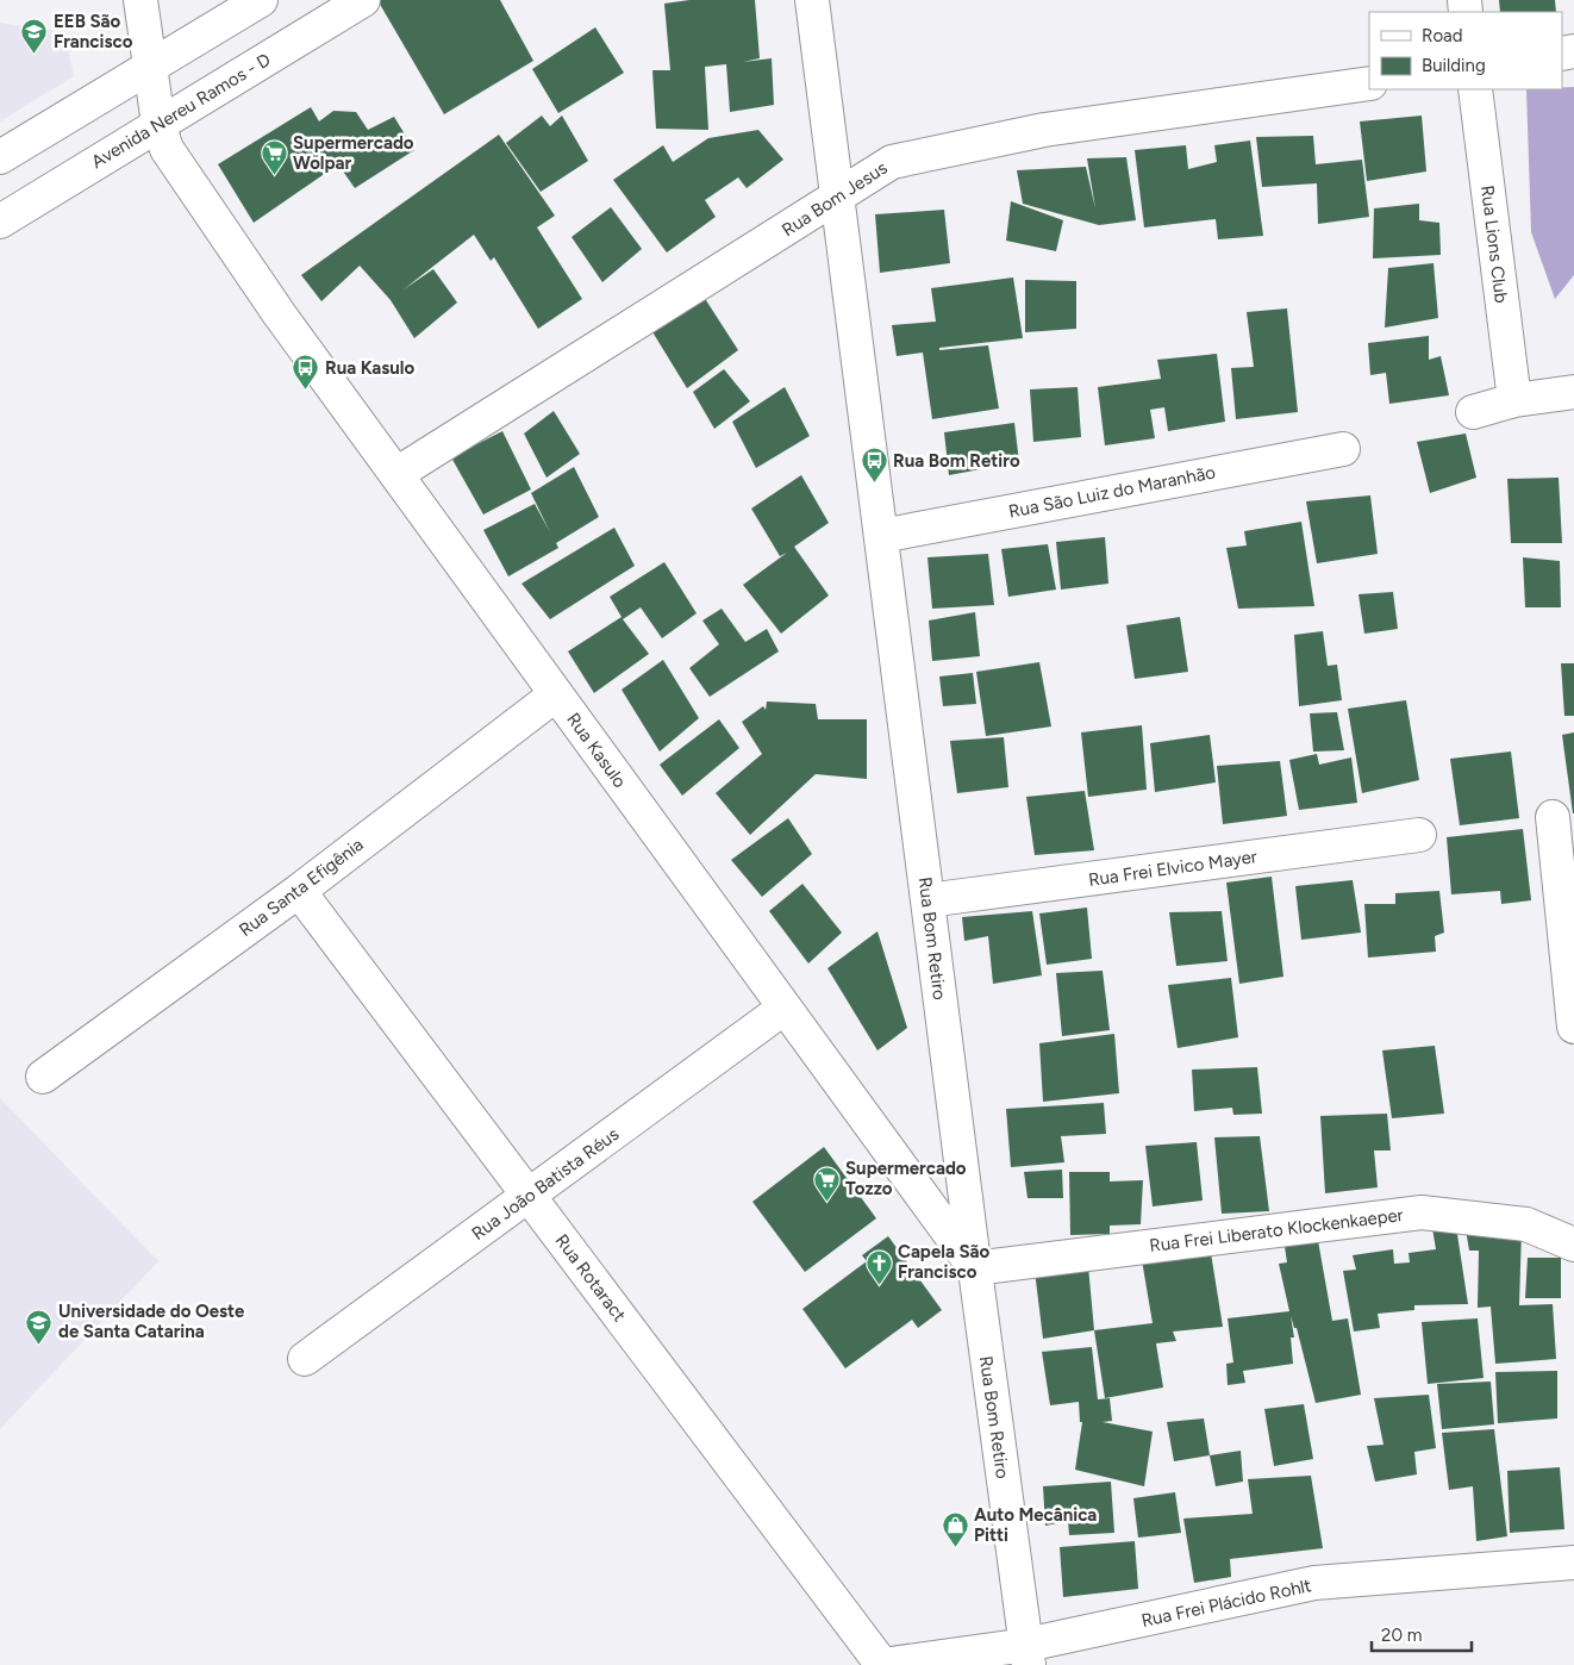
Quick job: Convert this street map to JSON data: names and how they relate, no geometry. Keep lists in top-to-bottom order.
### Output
{
  "streets": {
    "street": [
      "Avenida Nereu Ramos - D",
      "Rua Bom Jesus",
      "Rua Lions Club",
      "Rua São Luiz do Maranhão",
      "Rua Kasulo",
      "Rua Frei Elvico Mayer",
      "Rua Santa Efigênia",
      "Rua Bom Retiro",
      "Rua João Batista Réus",
      "Rua Frei Liberato Klockenkaeper",
      "Rua Rotaract",
      "Rua Frei Plácido Rohlt"
    ]
  },
  "crossings": [
    ["Avenida Nereu Ramos - D", "Rua Kasulo"],
    ["Rua Bom Jesus", "Rua Kasulo"],
    ["Rua Bom Jesus", "Rua Bom Retiro"],
    ["Rua São Luiz do Maranhão", "Rua Bom Retiro"],
    ["Rua Kasulo", "Rua Santa Efigênia"],
    ["Rua Kasulo", "Rua Bom Retiro"],
    ["Rua Kasulo", "Rua João Batista Réus"],
    ["Rua Kasulo", "Rua Frei Liberato Klockenkaeper"],
    ["Rua Frei Elvico Mayer", "Rua Bom Retiro"],
    ["Rua Santa Efigênia", "Rua Rotaract"],
    ["Rua Bom Retiro", "Rua Frei Liberato Klockenkaeper"],
    ["Rua Bom Retiro", "Rua Frei Plácido Rohlt"],
    ["Rua João Batista Réus", "Rua Rotaract"],
    ["Rua Rotaract", "Rua Frei Plácido Rohlt"]
  ],
  "places": {
    "school or university": ["EEB São Francisco", "Universidade do Oeste de Santa Catarina"],
    "supermarket": ["Supermercado Wolpar", "Supermercado Tozzo"],
    "bus stop": ["Rua Kasulo", "Rua Bom Retiro"],
    "church": ["Capela São Francisco"],
    "shop": ["Auto Mecânica Pitti"]
  },
  "legend": ["Road", "Building"],
  "scale_bar": "20 m"
}
